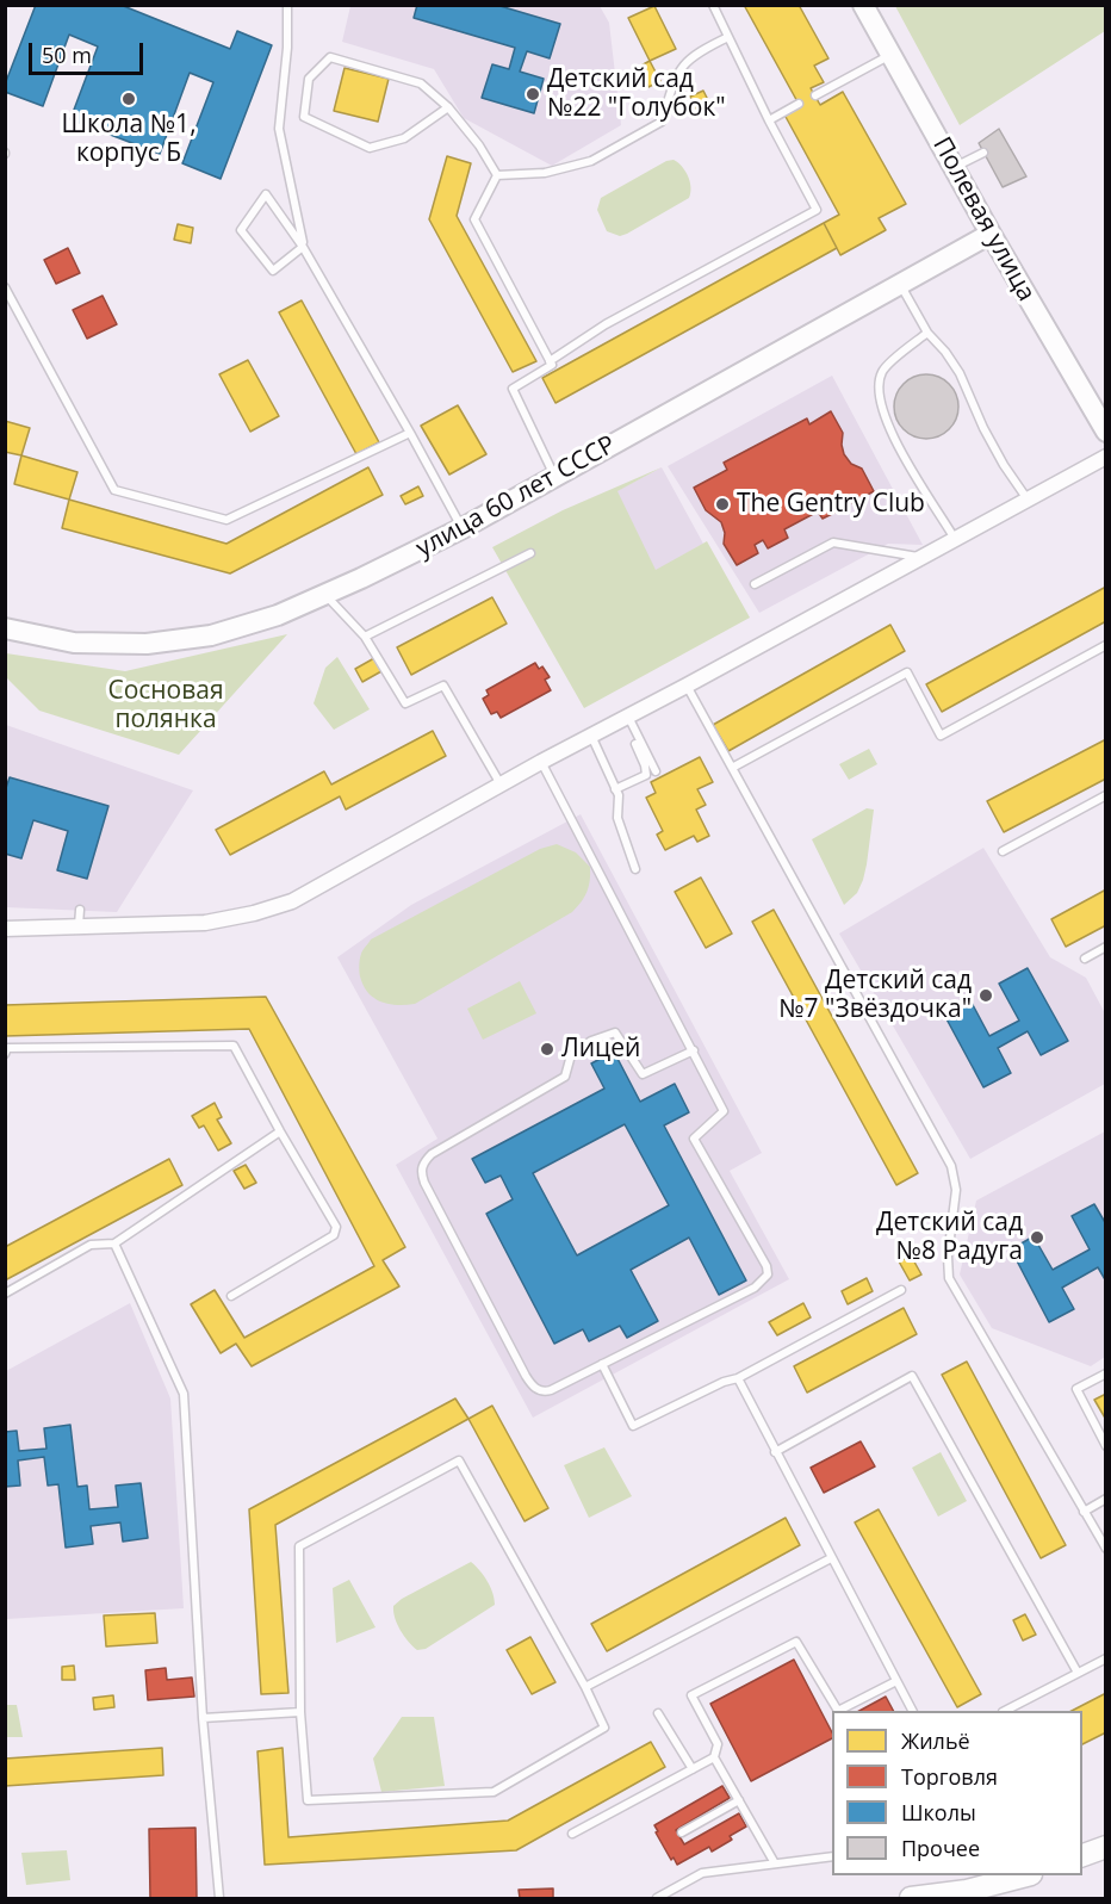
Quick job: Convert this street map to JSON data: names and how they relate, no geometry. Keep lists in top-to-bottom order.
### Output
{
  "streets": {
    "street": ["Полевая улица", "улица 60 лет СССР"]
  },
  "crossings": [
    ["Полевая улица", "улица 60 лет СССР"]
  ],
  "parks": ["Сосновая полянка"],
  "places": [
    "Детский сад №22 \"Голубок\"",
    "Школа №1, корпус Б",
    "The Gentry Club",
    "Детский сад №7 \"Звёздочка\"",
    "Лицей",
    "Детский сад №8 Радуга"
  ],
  "legend": [
    "Жильё",
    "Торговля",
    "Школы",
    "Прочее"
  ],
  "scale_bar": "50 m"
}
